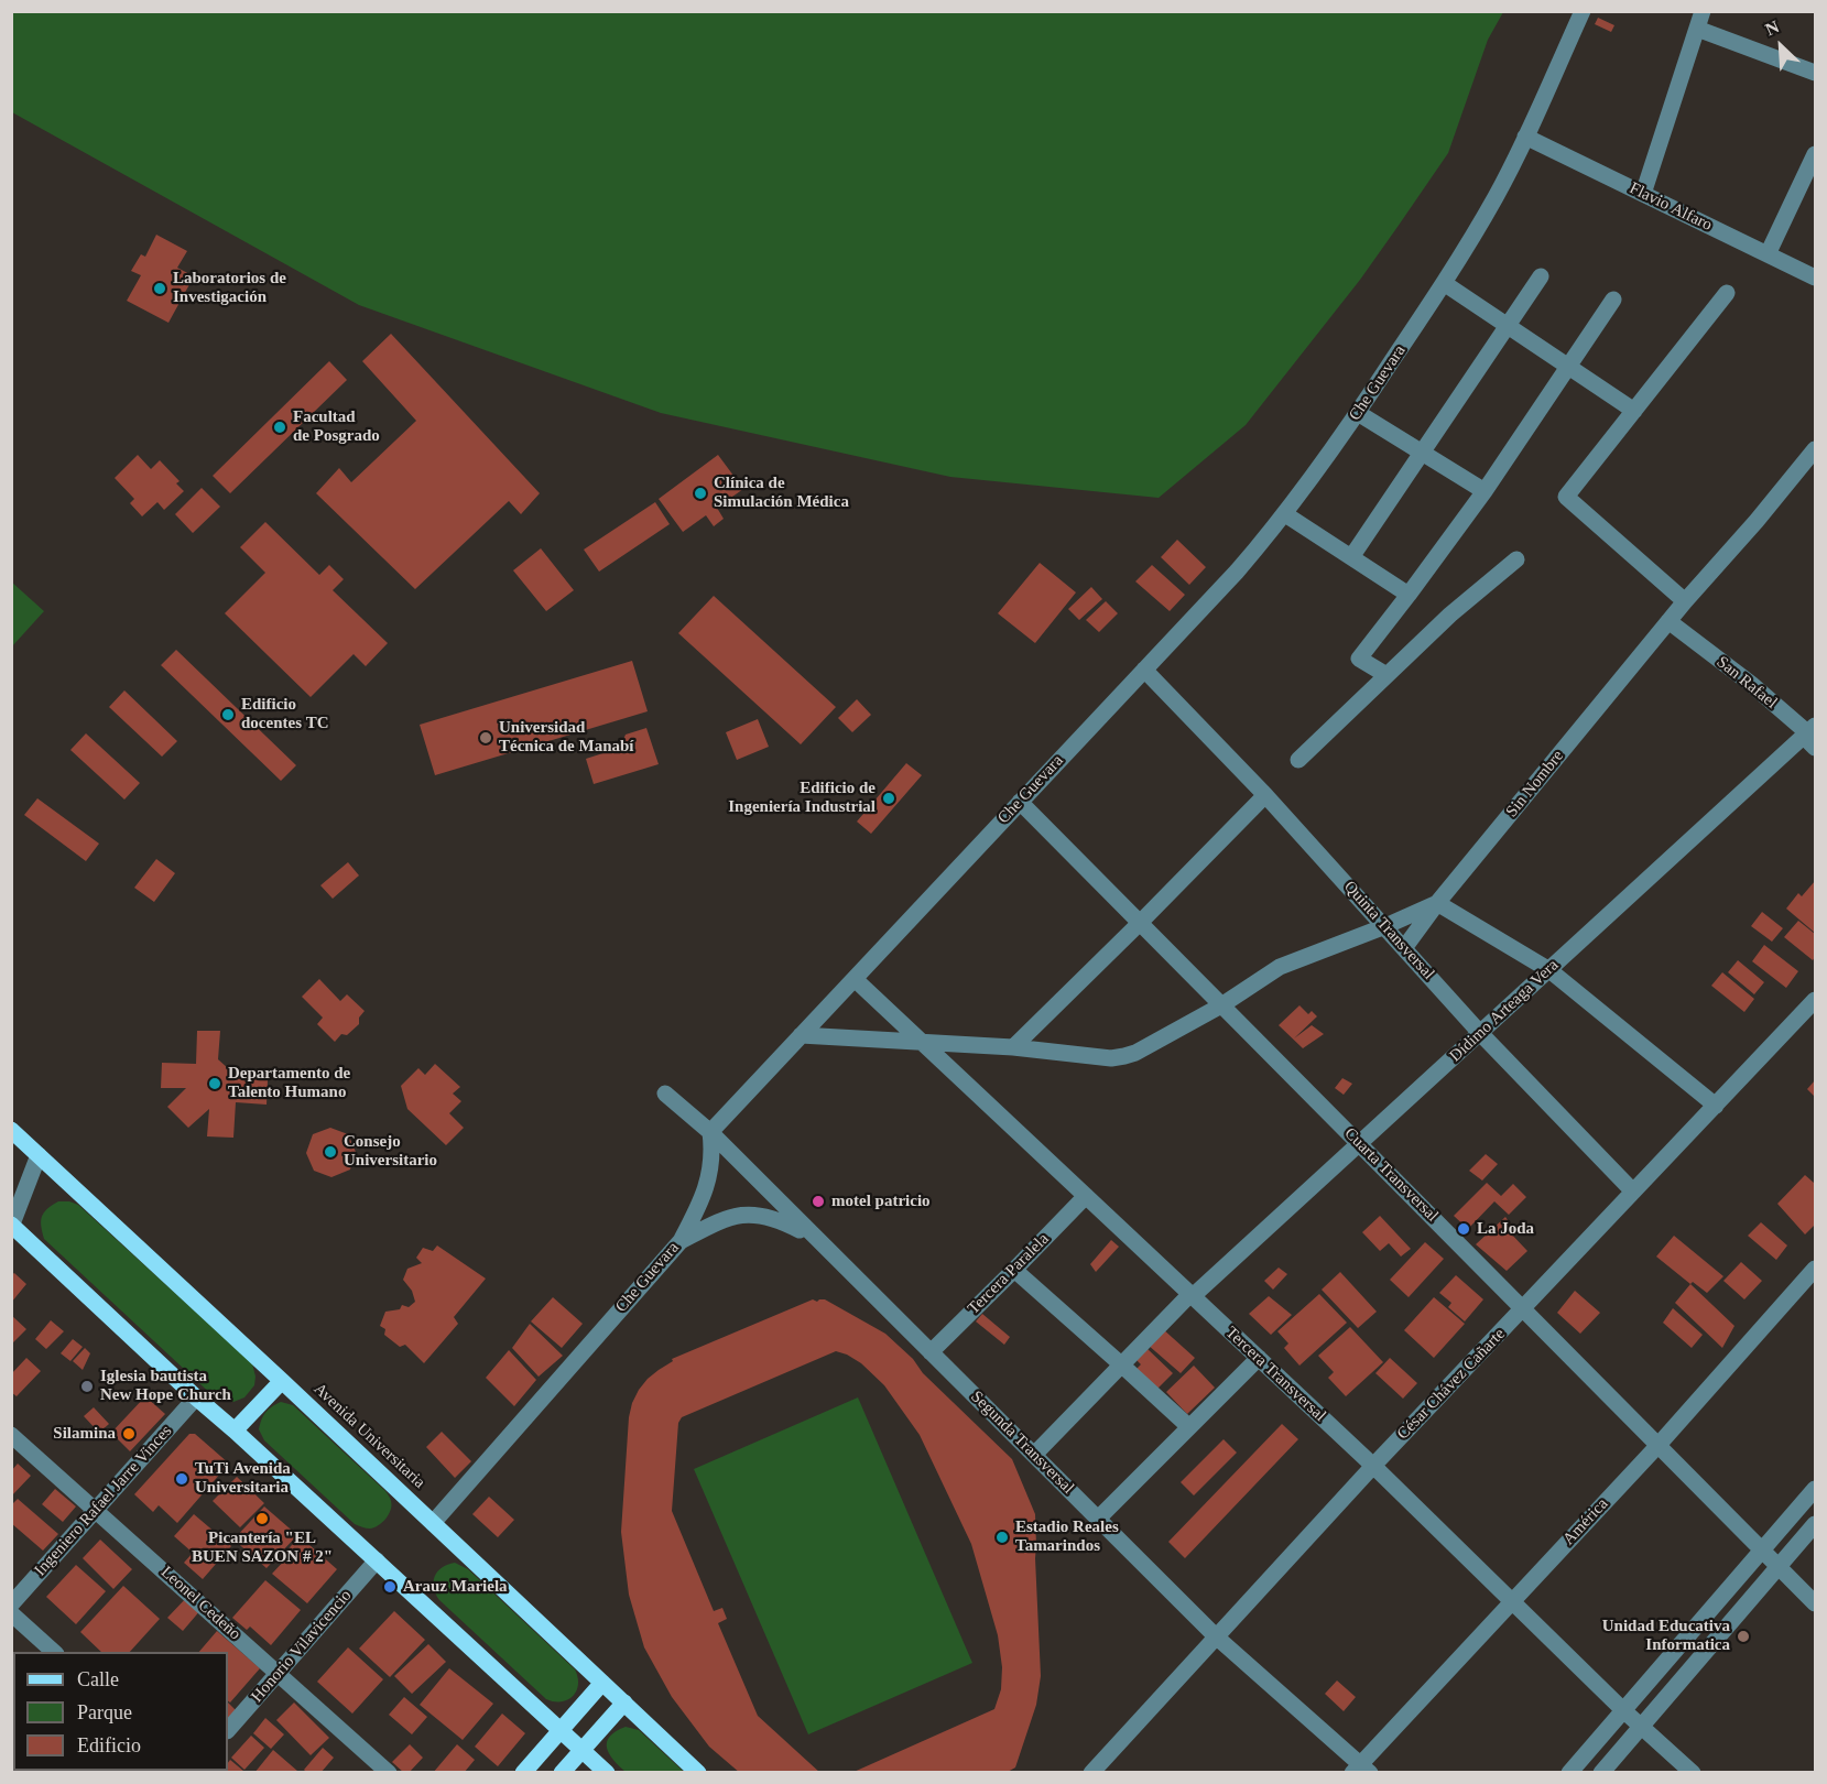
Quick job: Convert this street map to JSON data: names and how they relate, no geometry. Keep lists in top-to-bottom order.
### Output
{
  "streets": {
    "main road": ["Avenida Universitaria"],
    "street": [
      "Flavio Alfaro",
      "Che Guevara",
      "San Rafael",
      "Sin Nombre",
      "Quinta Transversal",
      "Dídimo Arteaga Vera",
      "Cuarta Transversal",
      "Tercera Paralela",
      "Tercera Transversal",
      "César Chávez Cañarte",
      "Segunda Transversal",
      "Ingeniero Rafael Jarre Vinces",
      "América",
      "Leonel Cedeño",
      "Honorio Vilavicencio"
    ]
  },
  "crossings": [
    ["Flavio Alfaro", "Che Guevara"],
    ["Che Guevara", "Quinta Transversal"],
    ["Che Guevara", "Cuarta Transversal"],
    ["Che Guevara", "Tercera Transversal"],
    ["Che Guevara", "Avenida Universitaria"],
    ["Che Guevara", "Segunda Transversal"],
    ["San Rafael", "Sin Nombre"],
    ["San Rafael", "Dídimo Arteaga Vera"],
    ["Sin Nombre", "Quinta Transversal"],
    ["Quinta Transversal", "Dídimo Arteaga Vera"],
    ["Quinta Transversal", "César Chávez Cañarte"],
    ["Dídimo Arteaga Vera", "Cuarta Transversal"],
    ["Dídimo Arteaga Vera", "Tercera Transversal"],
    ["Dídimo Arteaga Vera", "Segunda Transversal"],
    ["Cuarta Transversal", "César Chávez Cañarte"],
    ["Cuarta Transversal", "América"],
    ["Tercera Paralela", "Tercera Transversal"],
    ["Tercera Paralela", "Segunda Transversal"],
    ["Tercera Transversal", "César Chávez Cañarte"],
    ["Tercera Transversal", "América"],
    ["César Chávez Cañarte", "Segunda Transversal"],
    ["Segunda Transversal", "América"],
    ["Ingeniero Rafael Jarre Vinces", "Leonel Cedeño"],
    ["Leonel Cedeño", "Honorio Vilavicencio"]
  ],
  "places": [
    "Laboratorios de Investigación",
    "Facultad de Posgrado",
    "Clínica de Simulación Médica",
    "Edificio docentes TC",
    "Universidad Técnica de Manabí",
    "Edificio de Ingeniería Industrial",
    "Departamento de Talento Humano",
    "Consejo Universitario",
    "motel patricio",
    "La Joda",
    "Iglesia bautista New Hope Church",
    "Silamina",
    "TuTi Avenida Universitaria",
    "Picantería \"EL BUEN SAZON # 2\"",
    "Estadio Reales Tamarindos",
    "Arauz Mariela",
    "Unidad Educativa Informatica"
  ],
  "legend": ["Calle", "Parque", "Edificio"],
  "north": "top left"
}
